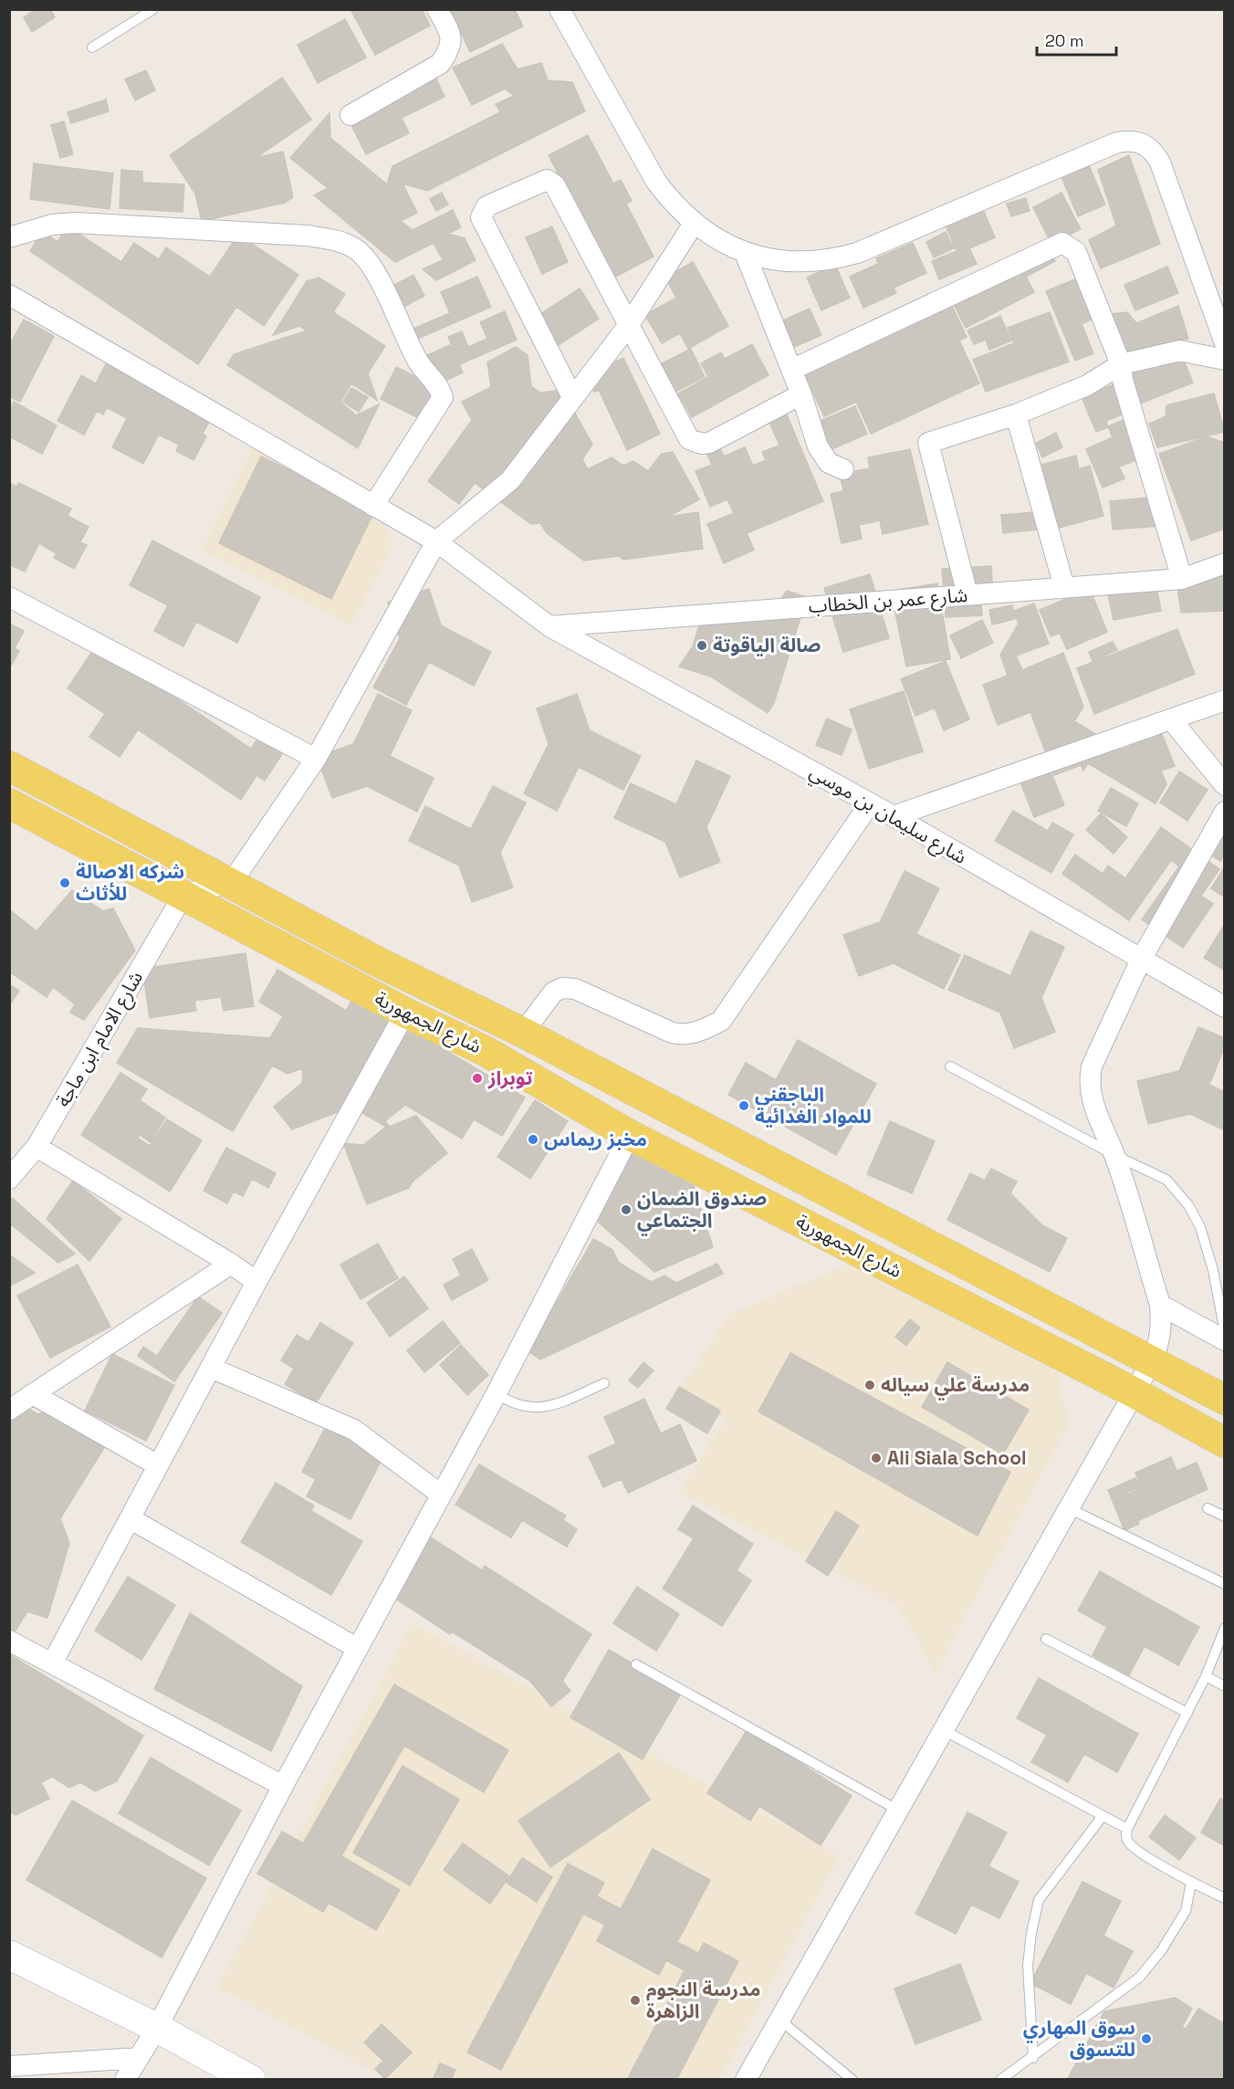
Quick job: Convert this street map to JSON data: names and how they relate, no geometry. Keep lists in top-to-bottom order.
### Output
{
  "streets": {
    "main road": ["شارع الجمهورية"],
    "street": ["شارع عمر بن الخطاب", "شارع سليمان بن موسي", "شارع الامام ابن ماجة"]
  },
  "crossings": [
    ["شارع عمر بن الخطاب", "شارع سليمان بن موسي"],
    ["شارع الجمهورية", "شارع الامام ابن ماجة"]
  ],
  "places": [
    "صالة الياقوتة",
    "شركه الاصالة للأثاث",
    "توبراز",
    "الباجقني للمواد الغدائية",
    "مخبز ريماس",
    "صندوق الضمان الجتماعي",
    "مدرسة علي سياله",
    "Ali Siala School",
    "مدرسة النجوم الزاهرة",
    "سوق المهاري للتسوق"
  ],
  "scale_bar": "20 m"
}
